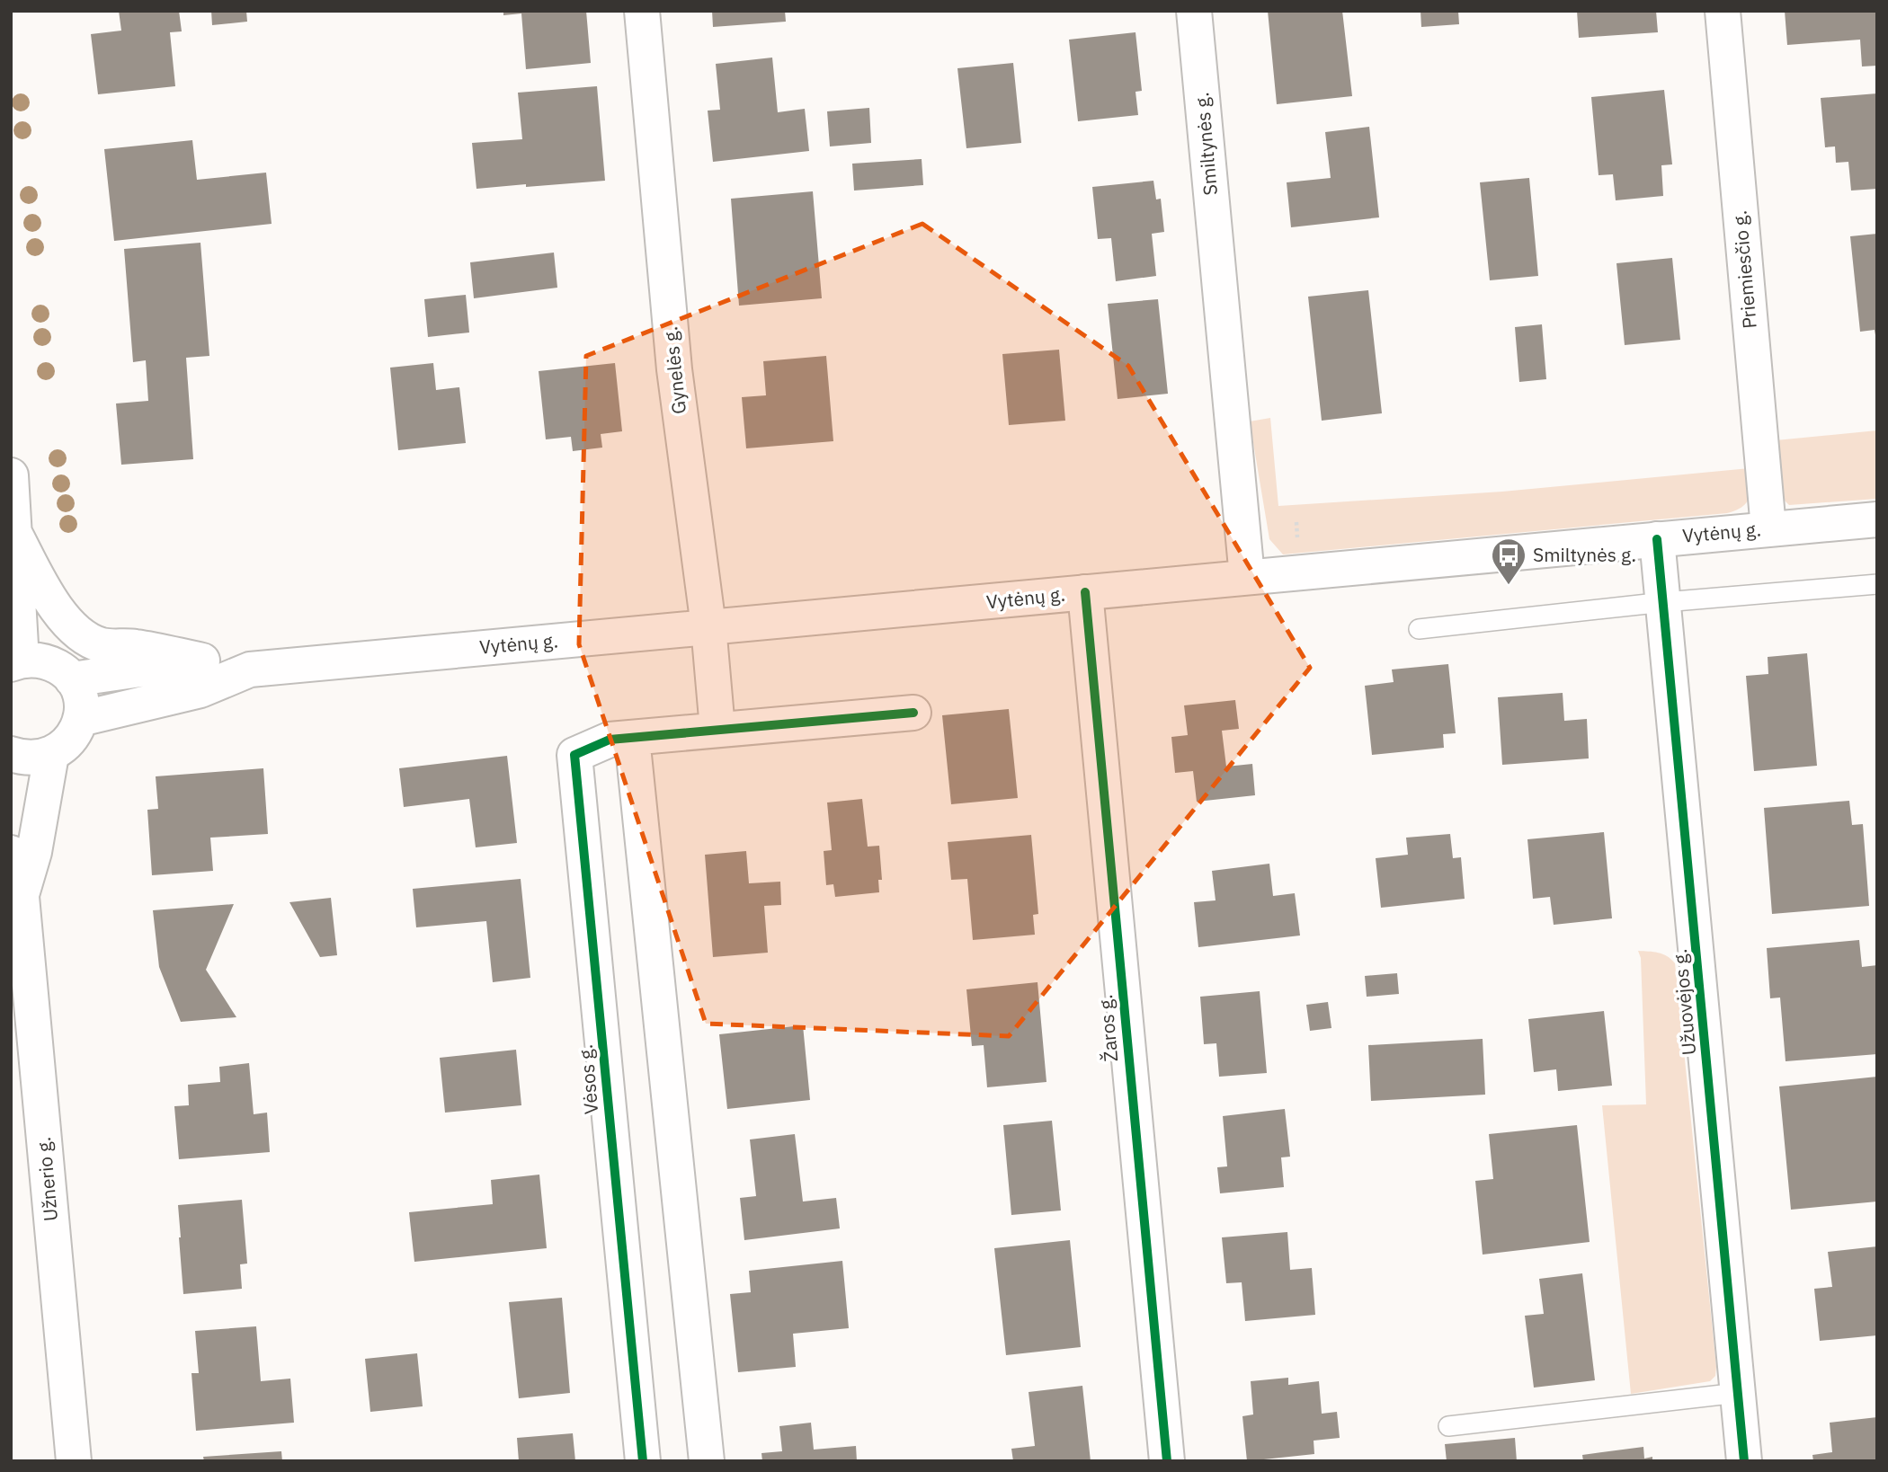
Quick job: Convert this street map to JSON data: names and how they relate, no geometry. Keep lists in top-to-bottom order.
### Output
{
  "streets": {
    "street": [
      "Smiltynės g.",
      "Priemiesčio g.",
      "Gynelės g.",
      "Vytėnų g.",
      "Užuovėjos g.",
      "Žaros g.",
      "Vėsos g.",
      "Užnerio g."
    ]
  },
  "crossings": [
    ["Smiltynės g.", "Vytėnų g."],
    ["Priemiesčio g.", "Vytėnų g."],
    ["Gynelės g.", "Vytėnų g."],
    ["Vytėnų g.", "Užuovėjos g."],
    ["Vytėnų g.", "Žaros g."]
  ],
  "places": {
    "bus stop": ["Smiltynės g."]
  }
}
